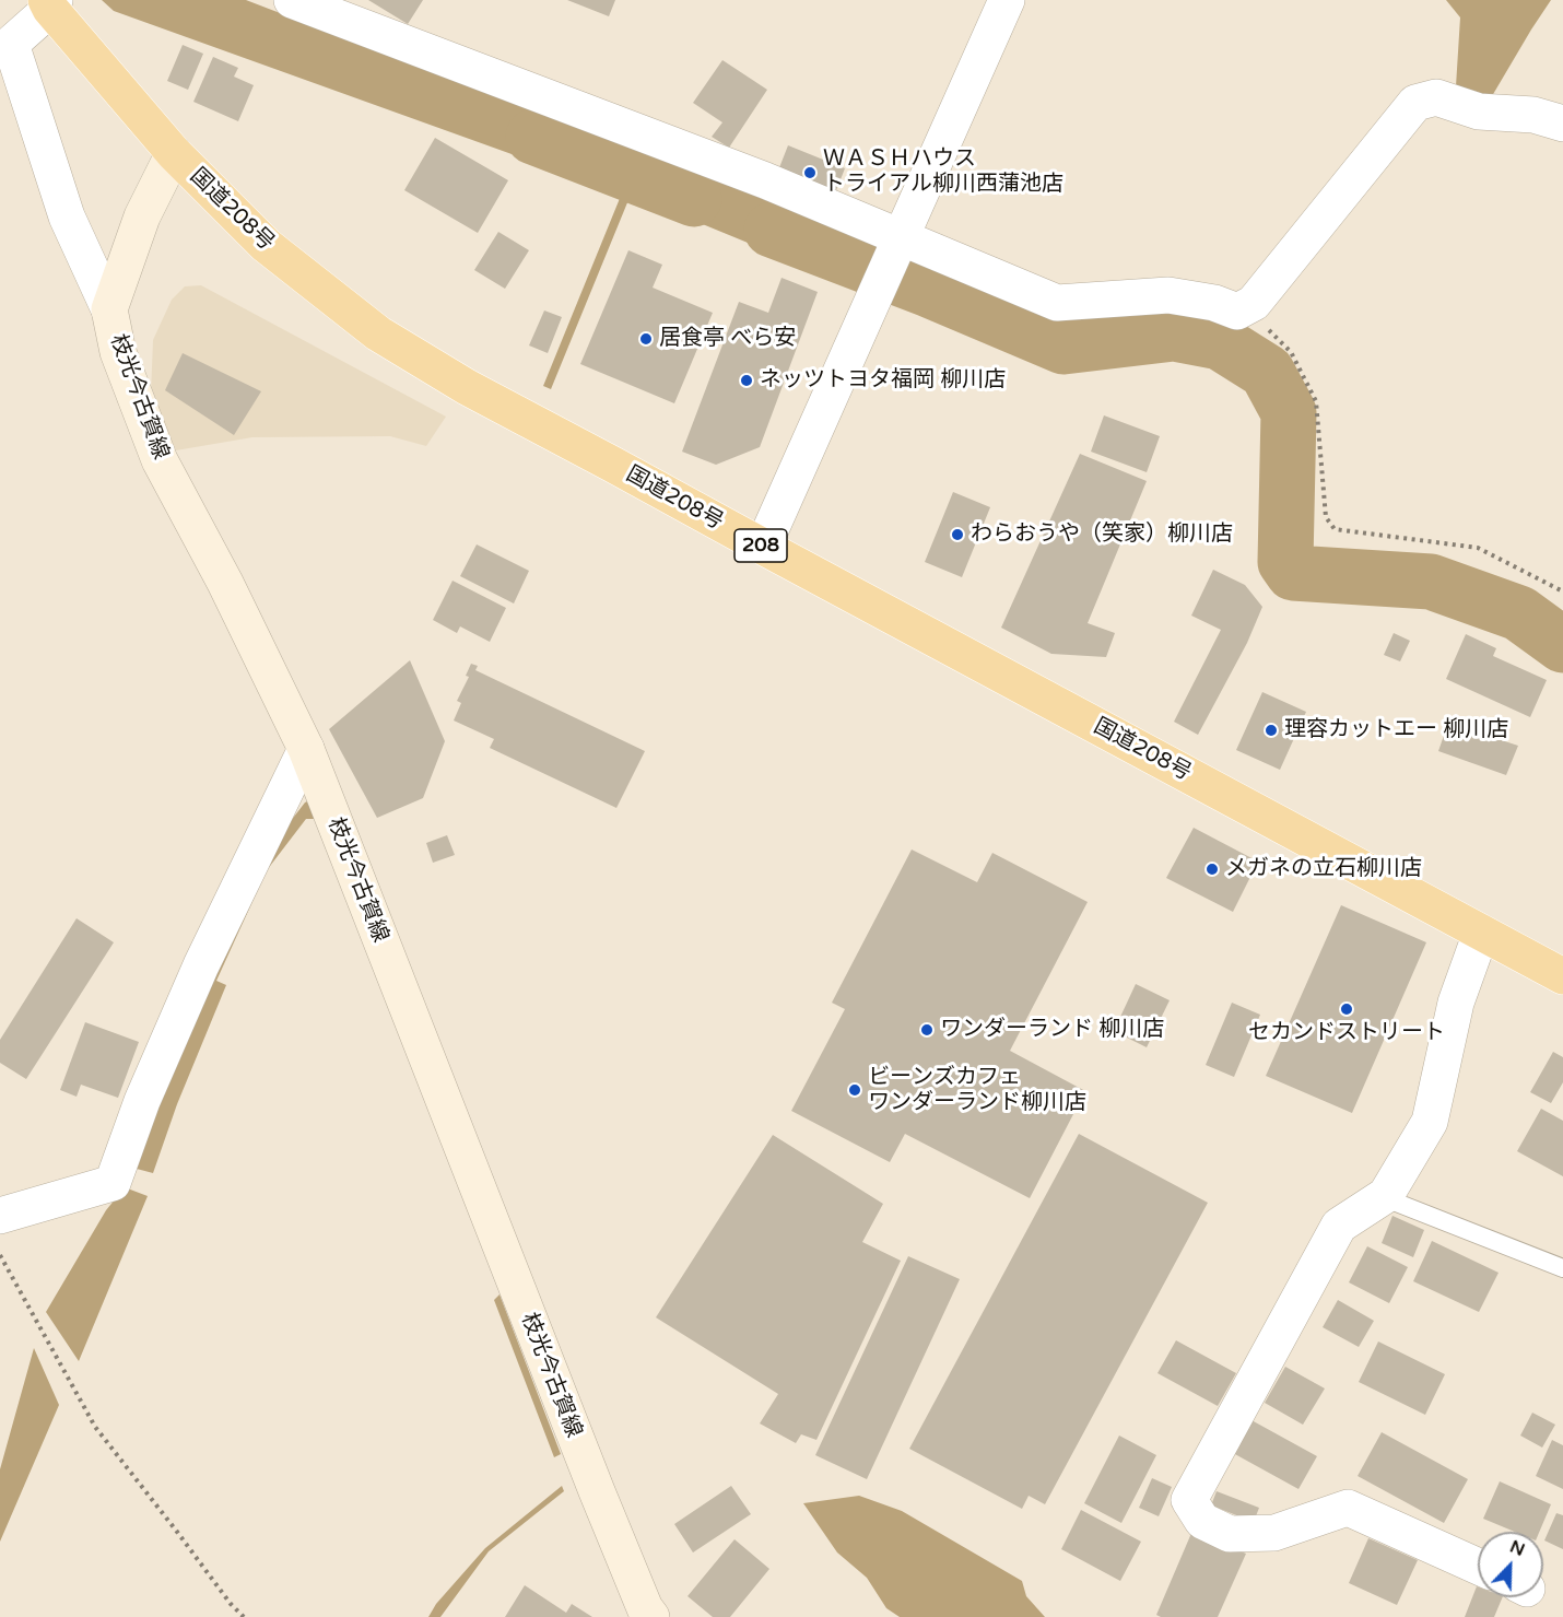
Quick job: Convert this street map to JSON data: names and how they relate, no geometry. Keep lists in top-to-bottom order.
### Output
{
  "streets": {
    "highway": ["国道208号", "208"],
    "main road": ["枝光今古賀線"]
  },
  "crossings": [
    ["国道208号", "枝光今古賀線"]
  ],
  "places": [
    "ＷＡＳＨハウス トライアル柳川西蒲池店",
    "居食亭 べら安",
    "ネッツトヨタ福岡 柳川店",
    "わらおうや（笑家）柳川店",
    "理容カットエー 柳川店",
    "メガネの立石柳川店",
    "セカンドストリート",
    "ワンダーランド 柳川店",
    "ビーンズカフェ ワンダーランド柳川店"
  ],
  "north": "top right"
}
